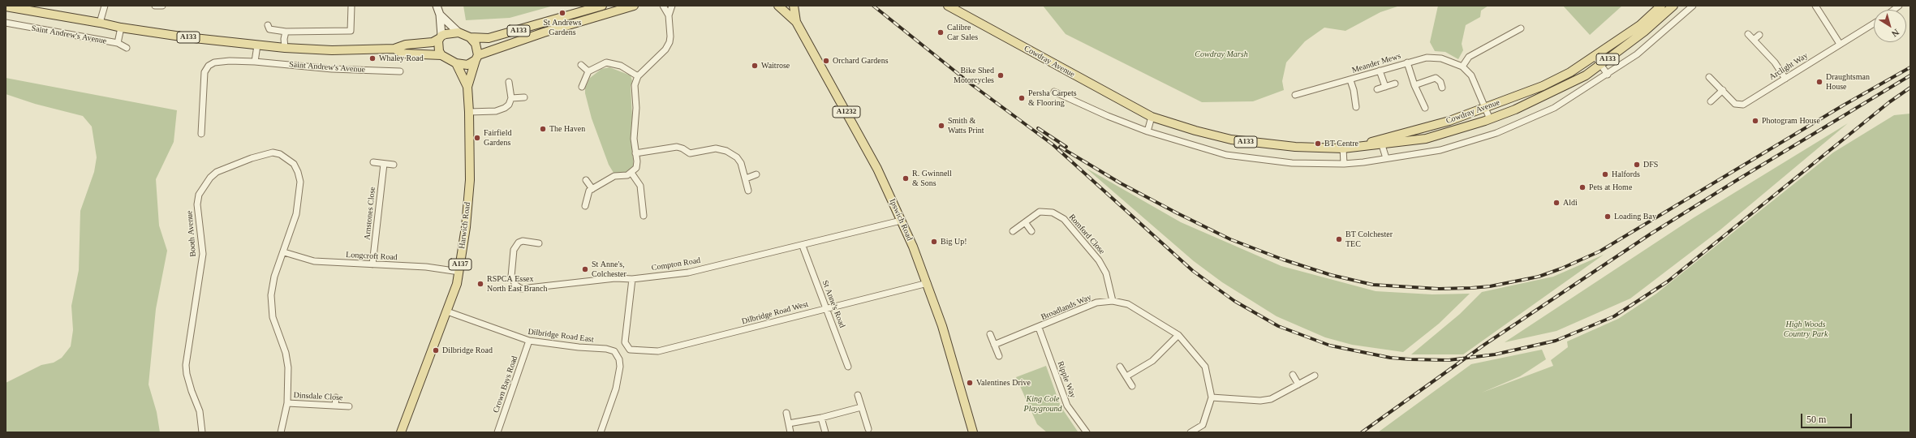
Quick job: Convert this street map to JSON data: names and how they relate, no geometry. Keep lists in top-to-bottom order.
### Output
{
  "streets": {
    "main road": [
      "A133",
      "Saint Andrew's Avenue",
      "Cowdray Avenue",
      "A1232",
      "Ipswich Road",
      "Harwich Road",
      "A137"
    ],
    "street": [
      "Meander Mews",
      "Arclight Way",
      "Arnstones Close",
      "Booth Avenue",
      "Romford Close",
      "Longcroft Road",
      "Compton Road",
      "St Anne's Road",
      "Broadlands Way",
      "Dilbridge Road West",
      "Dilbridge Road East",
      "Ripple Way",
      "Crown Bays Road",
      "Dinsdale Close"
    ]
  },
  "crossings": [
    ["A133", "Saint Andrew's Avenue"],
    ["A133", "Harwich Road"],
    ["Saint Andrew's Avenue", "Harwich Road"],
    ["Cowdray Avenue", "Meander Mews"],
    ["Arnstones Close", "Longcroft Road"],
    ["Ipswich Road", "Compton Road"],
    ["Ipswich Road", "Dilbridge Road West"],
    ["Harwich Road", "Longcroft Road"],
    ["Harwich Road", "Dilbridge Road East"],
    ["Booth Avenue", "Longcroft Road"],
    ["Booth Avenue", "Dinsdale Close"],
    ["Romford Close", "Broadlands Way"],
    ["Compton Road", "Dilbridge Road West"],
    ["St Anne's Road", "Dilbridge Road West"],
    ["Broadlands Way", "Ripple Way"],
    ["Dilbridge Road East", "Crown Bays Road"]
  ],
  "parks": ["Cowdray Marsh", "High Woods Country Park", "King Cole Playground"],
  "places": [
    "St Andrews Gardens",
    "Calibre Car Sales",
    "Whaley Road",
    "Orchard Gardens",
    "Waitrose",
    "Bike Shed Motorcycles",
    "Draughtsman House",
    "Persha Carpets & Flooring",
    "Photogram House",
    "Smith & Watts Print",
    "The Haven",
    "Fairfield Gardens",
    "BT Centre",
    "DFS",
    "Halfords",
    "R. Gwinnell & Sons",
    "Pets at Home",
    "Aldi",
    "Loading Bay",
    "BT Colchester TEC",
    "Big Up!",
    "St Anne's, Colchester",
    "RSPCA Essex North East Branch",
    "Dilbridge Road",
    "Valentines Drive"
  ],
  "scale_bar": "50 m",
  "north": "bottom right"
}
